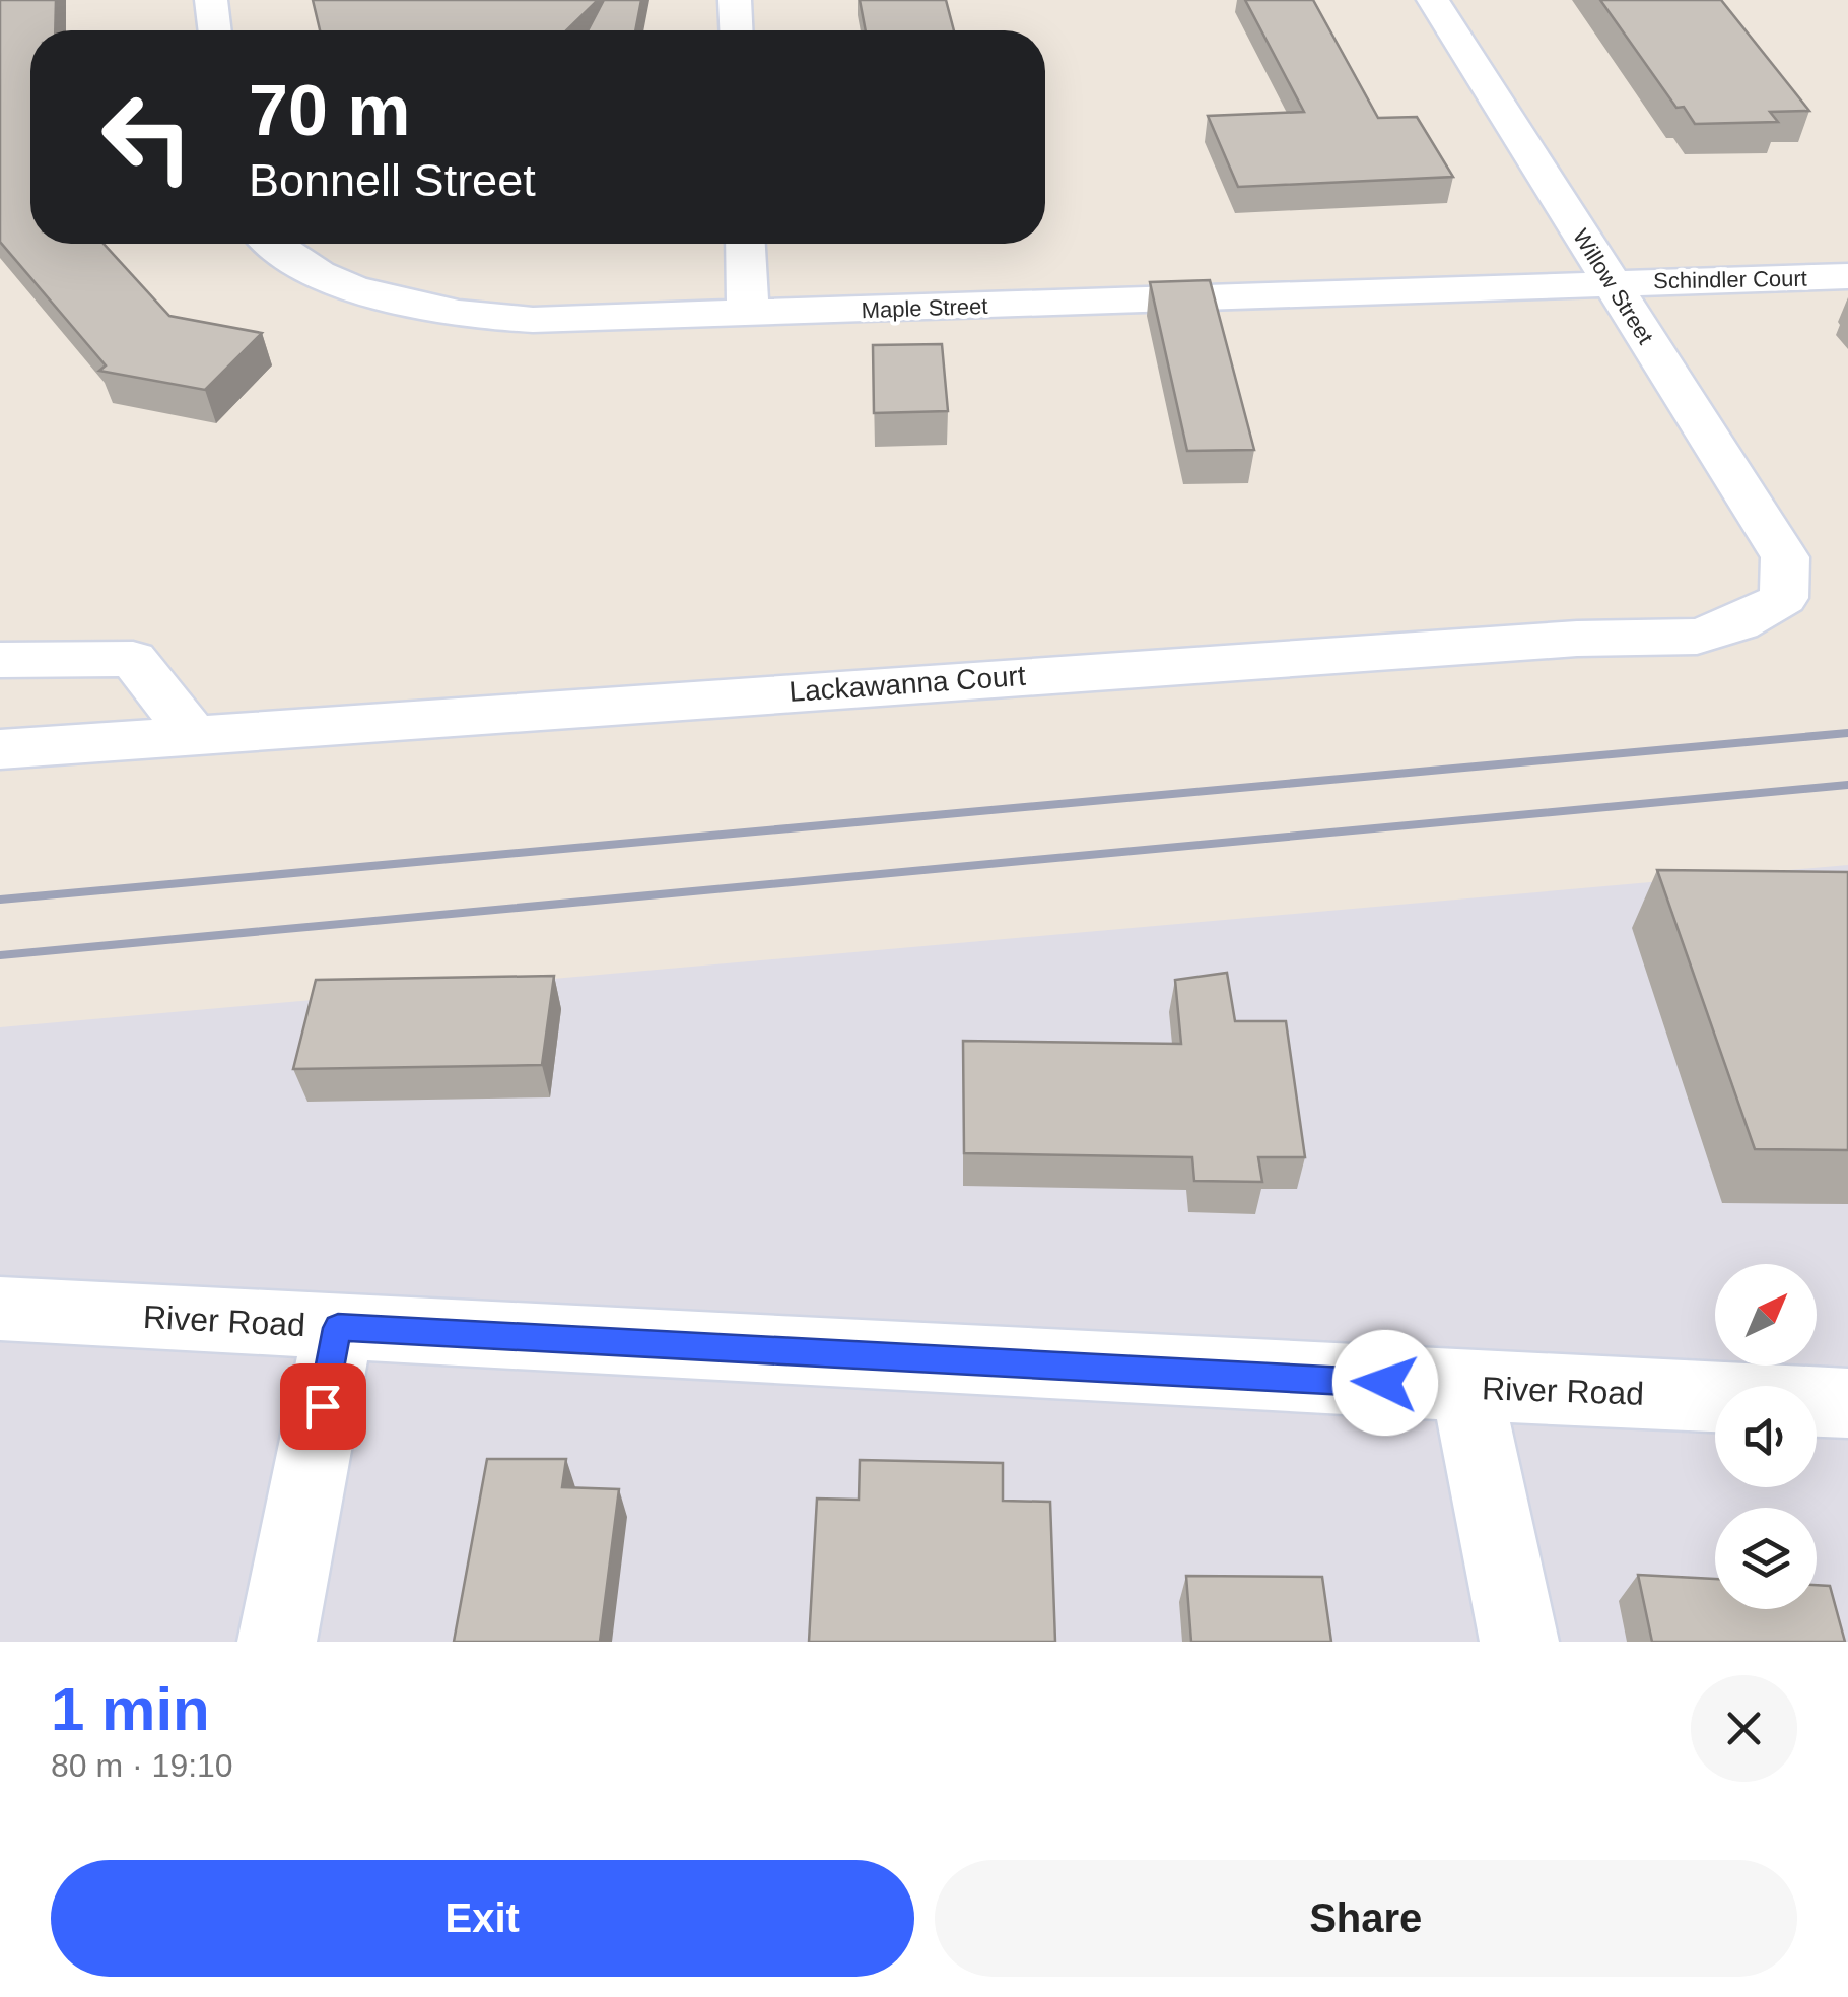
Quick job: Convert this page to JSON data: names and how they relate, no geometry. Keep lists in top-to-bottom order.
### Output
{
  "streets": {
    "street": [
      "Schindler Court",
      "Willow Street",
      "Maple Street",
      "Lackawanna Court",
      "River Road"
    ]
  },
  "crossings": [
    ["Schindler Court", "Willow Street"],
    ["Schindler Court", "Maple Street"],
    ["Willow Street", "Maple Street"],
    ["Willow Street", "Lackawanna Court"]
  ],
  "north": "top right",
  "page": {
    "turn": ["70 m", "Bonnell Street"],
    "heading": ["1 min", "80 m · 19:10"],
    "buttons": ["Exit", "Share"]
  }
}
